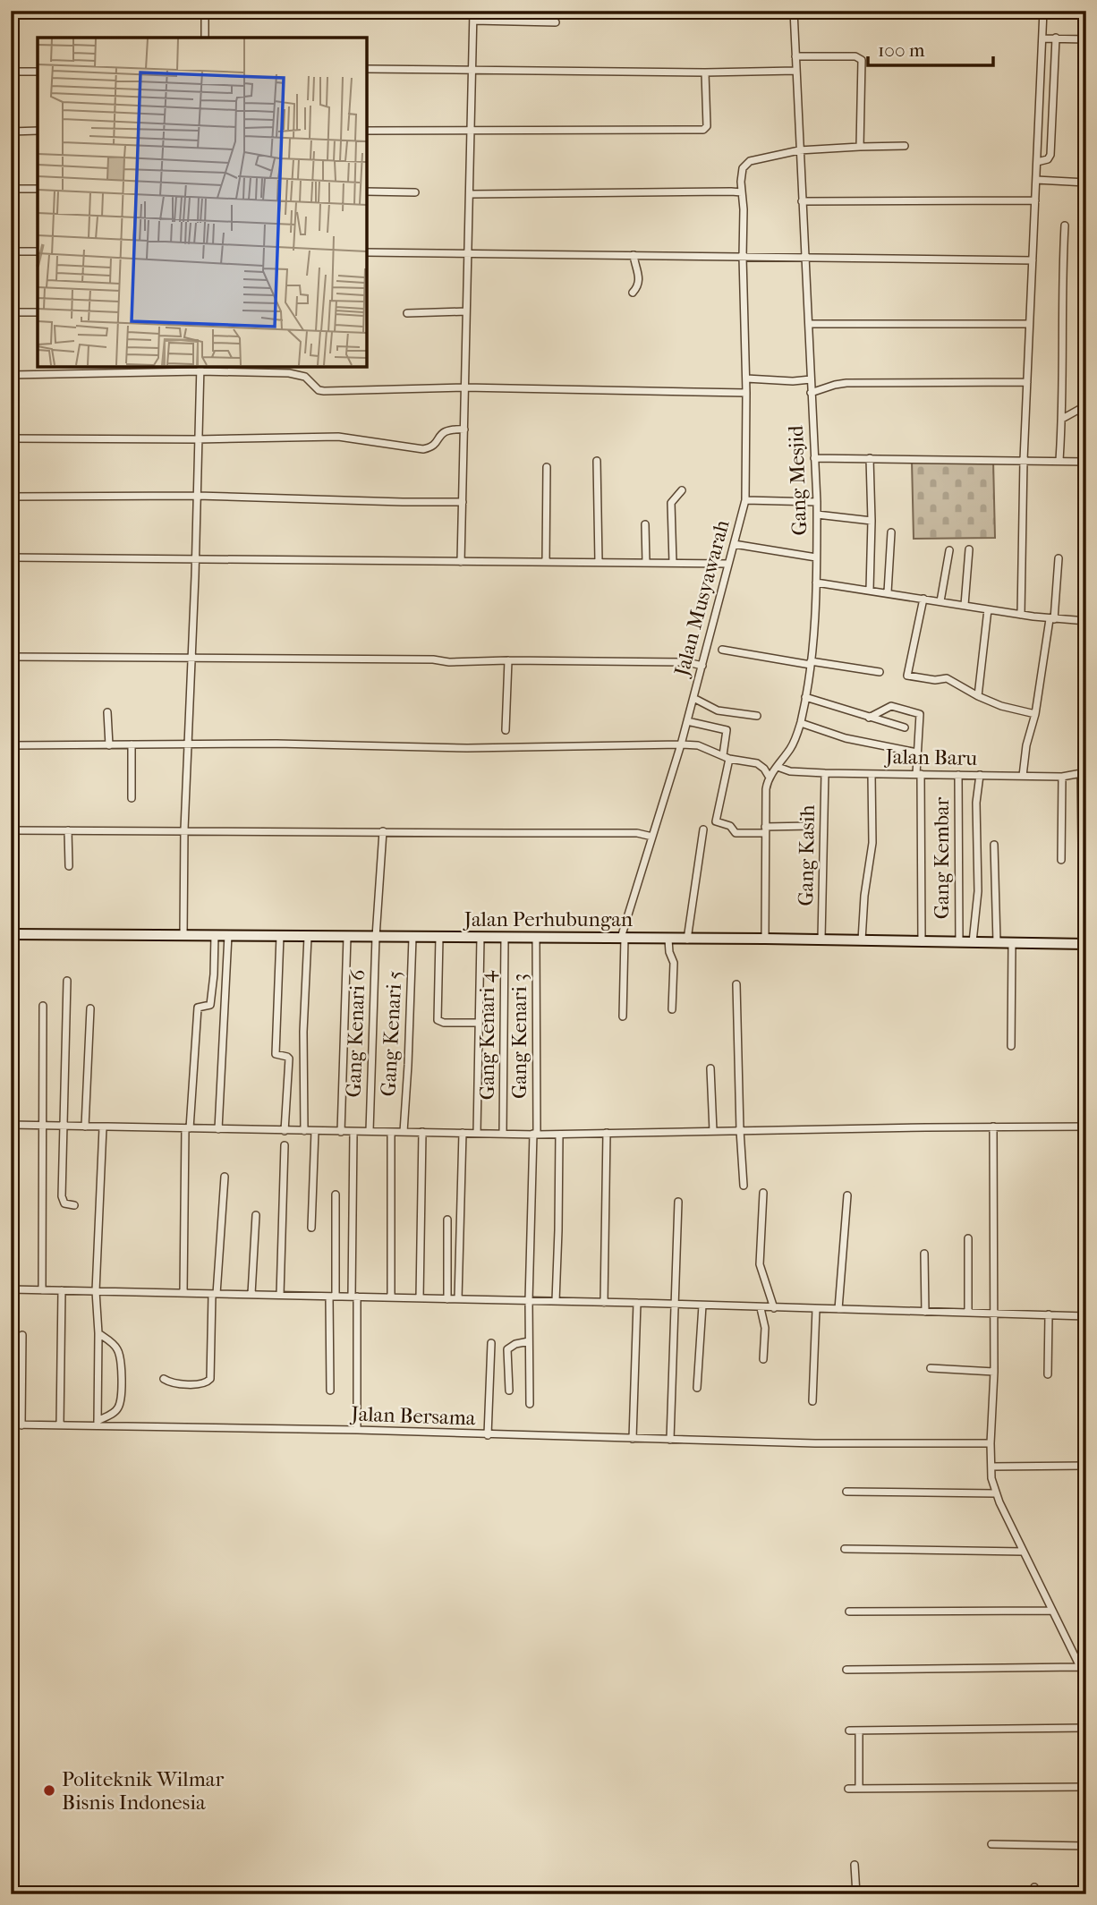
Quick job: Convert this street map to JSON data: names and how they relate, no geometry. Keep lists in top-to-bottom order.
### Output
{
  "streets": {
    "main road": ["Jalan Perhubungan"],
    "street": [
      "Gang Mesjid",
      "Jalan Musyawarah",
      "Jalan Baru",
      "Gang Kasih",
      "Gang Kembar",
      "Gang Kenari 6",
      "Gang Kenari 5",
      "Gang Kenari 4",
      "Gang Kenari 3",
      "Jalan Bersama"
    ]
  },
  "crossings": [
    ["Gang Mesjid", "Jalan Musyawarah"],
    ["Gang Mesjid", "Jalan Baru"],
    ["Gang Mesjid", "Jalan Perhubungan"],
    ["Jalan Musyawarah", "Jalan Perhubungan"],
    ["Jalan Baru", "Gang Kasih"],
    ["Jalan Baru", "Gang Kembar"],
    ["Gang Kasih", "Jalan Perhubungan"],
    ["Gang Kembar", "Jalan Perhubungan"],
    ["Jalan Perhubungan", "Gang Kenari 6"],
    ["Jalan Perhubungan", "Gang Kenari 5"],
    ["Jalan Perhubungan", "Gang Kenari 4"],
    ["Jalan Perhubungan", "Gang Kenari 3"]
  ],
  "places": ["Politeknik Wilmar Bisnis Indonesia"],
  "scale_bar": "100 m"
}
